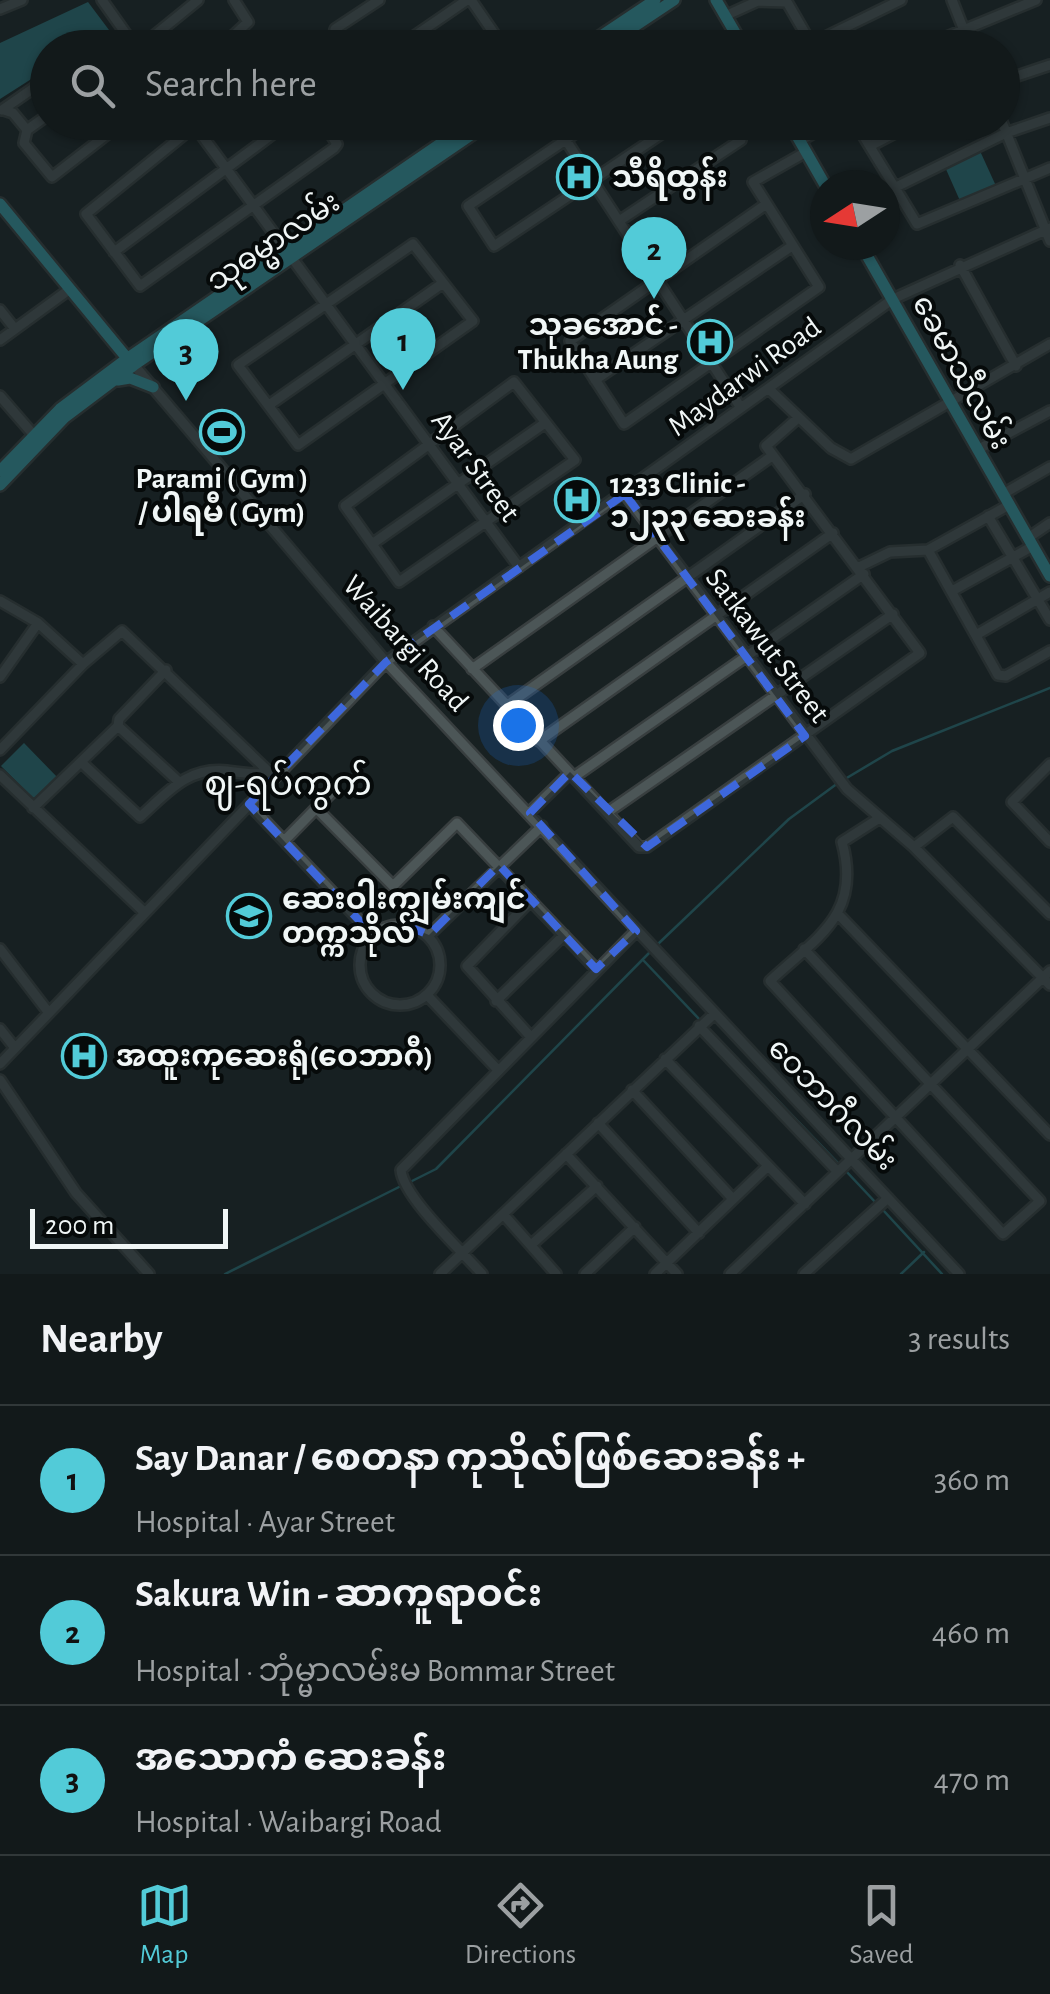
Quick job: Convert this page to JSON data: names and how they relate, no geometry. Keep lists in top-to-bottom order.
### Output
{
  "streets": {
    "main road": ["သုဓမ္မာလမ်း", "ခေမာသီလမ်း"],
    "street": [
      "Maydarwi Road",
      "Ayar Street",
      "Waibargi Road",
      "Satkawut Street",
      "ဝေဘာဂီလမ်း"
    ]
  },
  "crossings": [
    ["သုဓမ္မာလမ်း", "Ayar Street"],
    ["ခေမာသီလမ်း", "Maydarwi Road"],
    ["Maydarwi Road", "Ayar Street"],
    ["Maydarwi Road", "Waibargi Road"],
    ["Maydarwi Road", "Satkawut Street"],
    ["Waibargi Road", "ဝေဘာဂီလမ်း"]
  ],
  "districts": ["ဈ-ရပ်ကွက်"],
  "places": {
    "hospital": [
      "သီရိထွန်း",
      "သုခအောင် - Thukha Aung",
      "1233 Clinic - ၁၂၃၃ ဆေးခန်း",
      "အထူးကုဆေးရုံ(ဝေဘာဂီ)"
    ],
    "sports": ["Parami ( Gym ) / ပါရမီ ( Gym)"],
    "school or university": ["ဆေးဝါးကျွမ်းကျင် တက္ကသိုလ်"]
  },
  "scale_bar": "200 m",
  "north": "left",
  "page": {
    "search": "Search here",
    "pins": ["2", "1", "3"],
    "scale": "200 m",
    "heading": ["Nearby", "3 results"],
    "list": [
      {
        "mark": "1",
        "name": "Say Danar / စေတနာ ကုသိုလ်ဖြစ်ဆေးခန်း +",
        "note": "Hospital · Ayar Street",
        "value": "360 m"
      },
      {
        "mark": "2",
        "name": "Sakura Win - ဆာကူရာဝင်း",
        "note": "Hospital · ဘုံမ္မာလမ်းမ Bommar Street",
        "value": "460 m"
      },
      {
        "mark": "3",
        "name": "အသောကံ ဆေးခန်း",
        "note": "Hospital · Waibargi Road",
        "value": "470 m"
      }
    ],
    "nav": ["Map", "Directions", "Saved"]
  }
}
